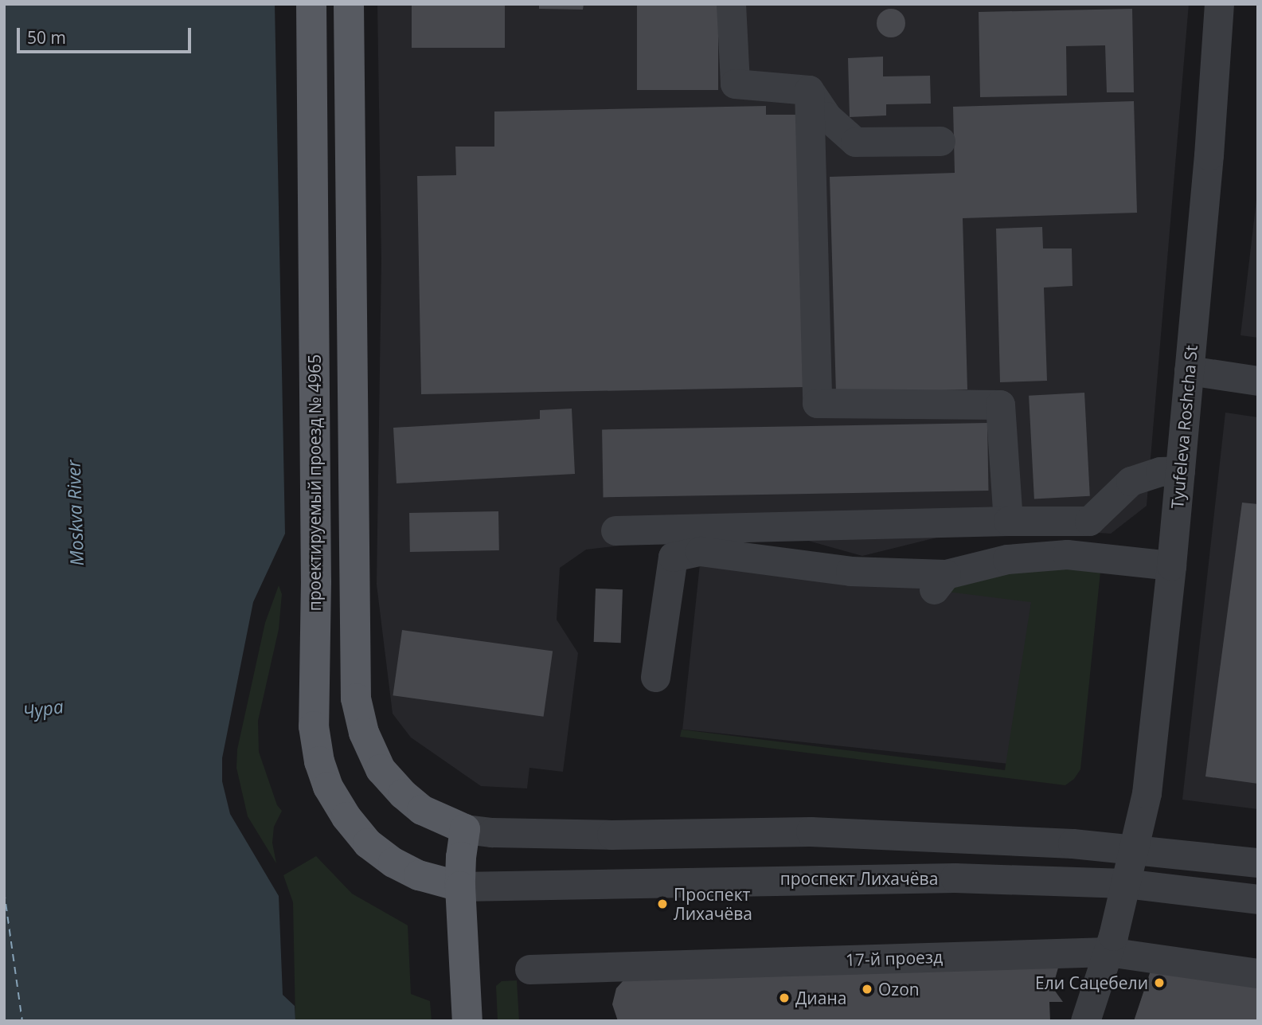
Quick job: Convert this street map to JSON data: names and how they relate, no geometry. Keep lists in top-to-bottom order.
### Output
{
  "streets": {
    "main road": ["проектируемый проезд № 4965"],
    "street": ["Tyufeleva Roshcha St", "проспект Лихачёва", "17-й проезд"]
  },
  "crossings": [
    ["Tyufeleva Roshcha St", "проспект Лихачёва"],
    ["Tyufeleva Roshcha St", "17-й проезд"],
    ["проектируемый проезд № 4965", "проспект Лихачёва"]
  ],
  "water": ["Moskva River", "Чура"],
  "places": [
    "Проспект Лихачёва",
    "Ели Сацебели",
    "Ozon",
    "Диана"
  ],
  "scale_bar": "50 m"
}
